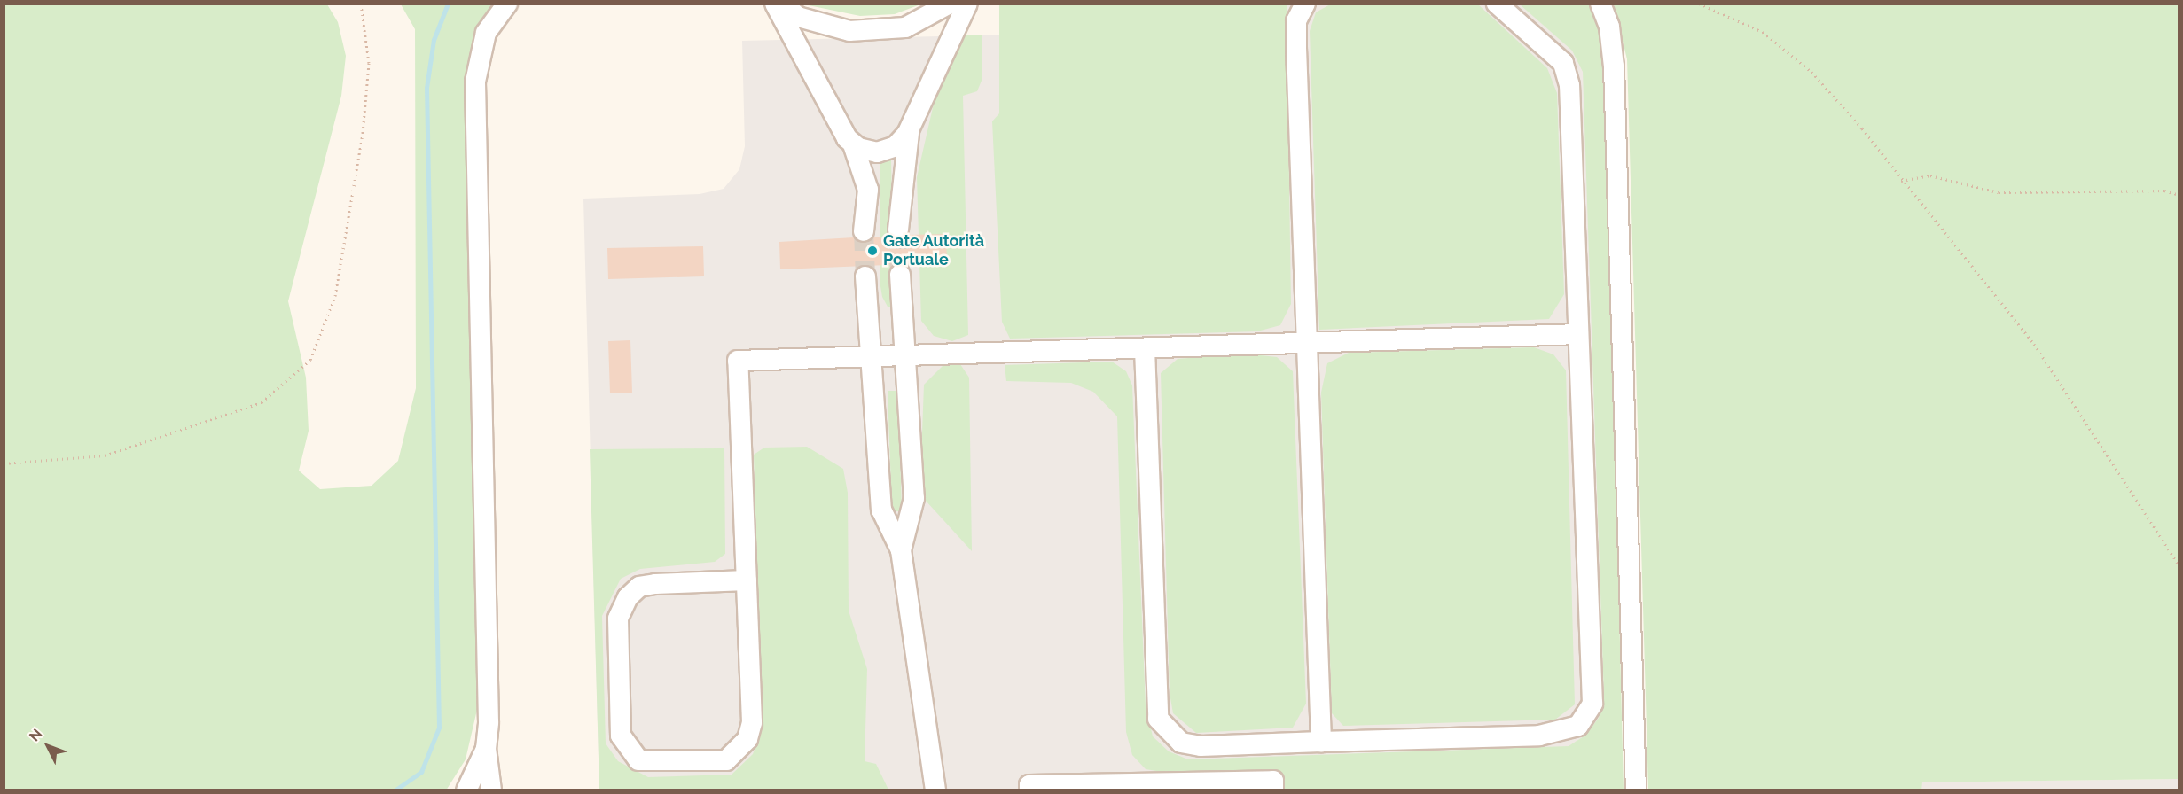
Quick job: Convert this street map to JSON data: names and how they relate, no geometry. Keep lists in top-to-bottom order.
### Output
{
  "places": ["Gate Autorità Portuale"],
  "north": "top left"
}
